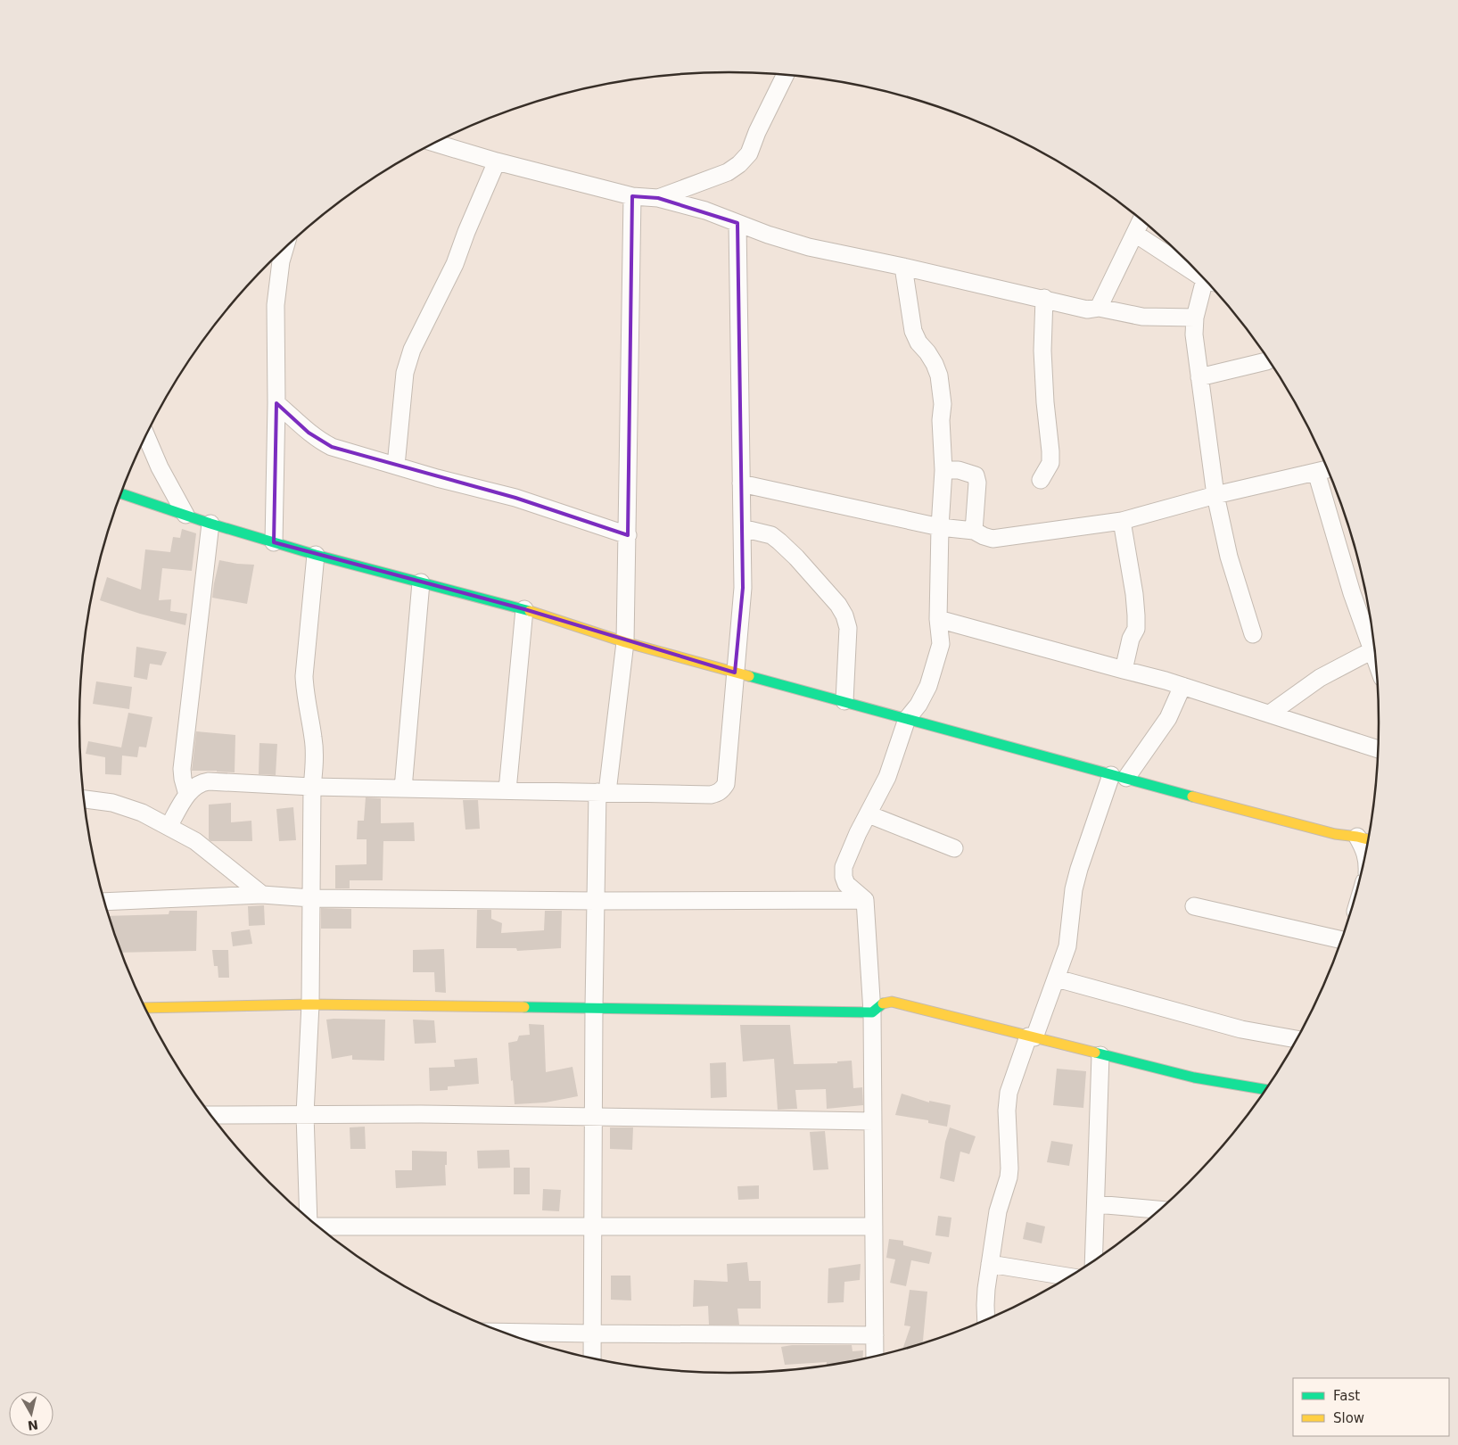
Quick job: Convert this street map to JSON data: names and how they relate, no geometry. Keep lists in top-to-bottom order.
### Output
{
  "legend": ["Fast", "Slow"],
  "north": "bottom"
}
